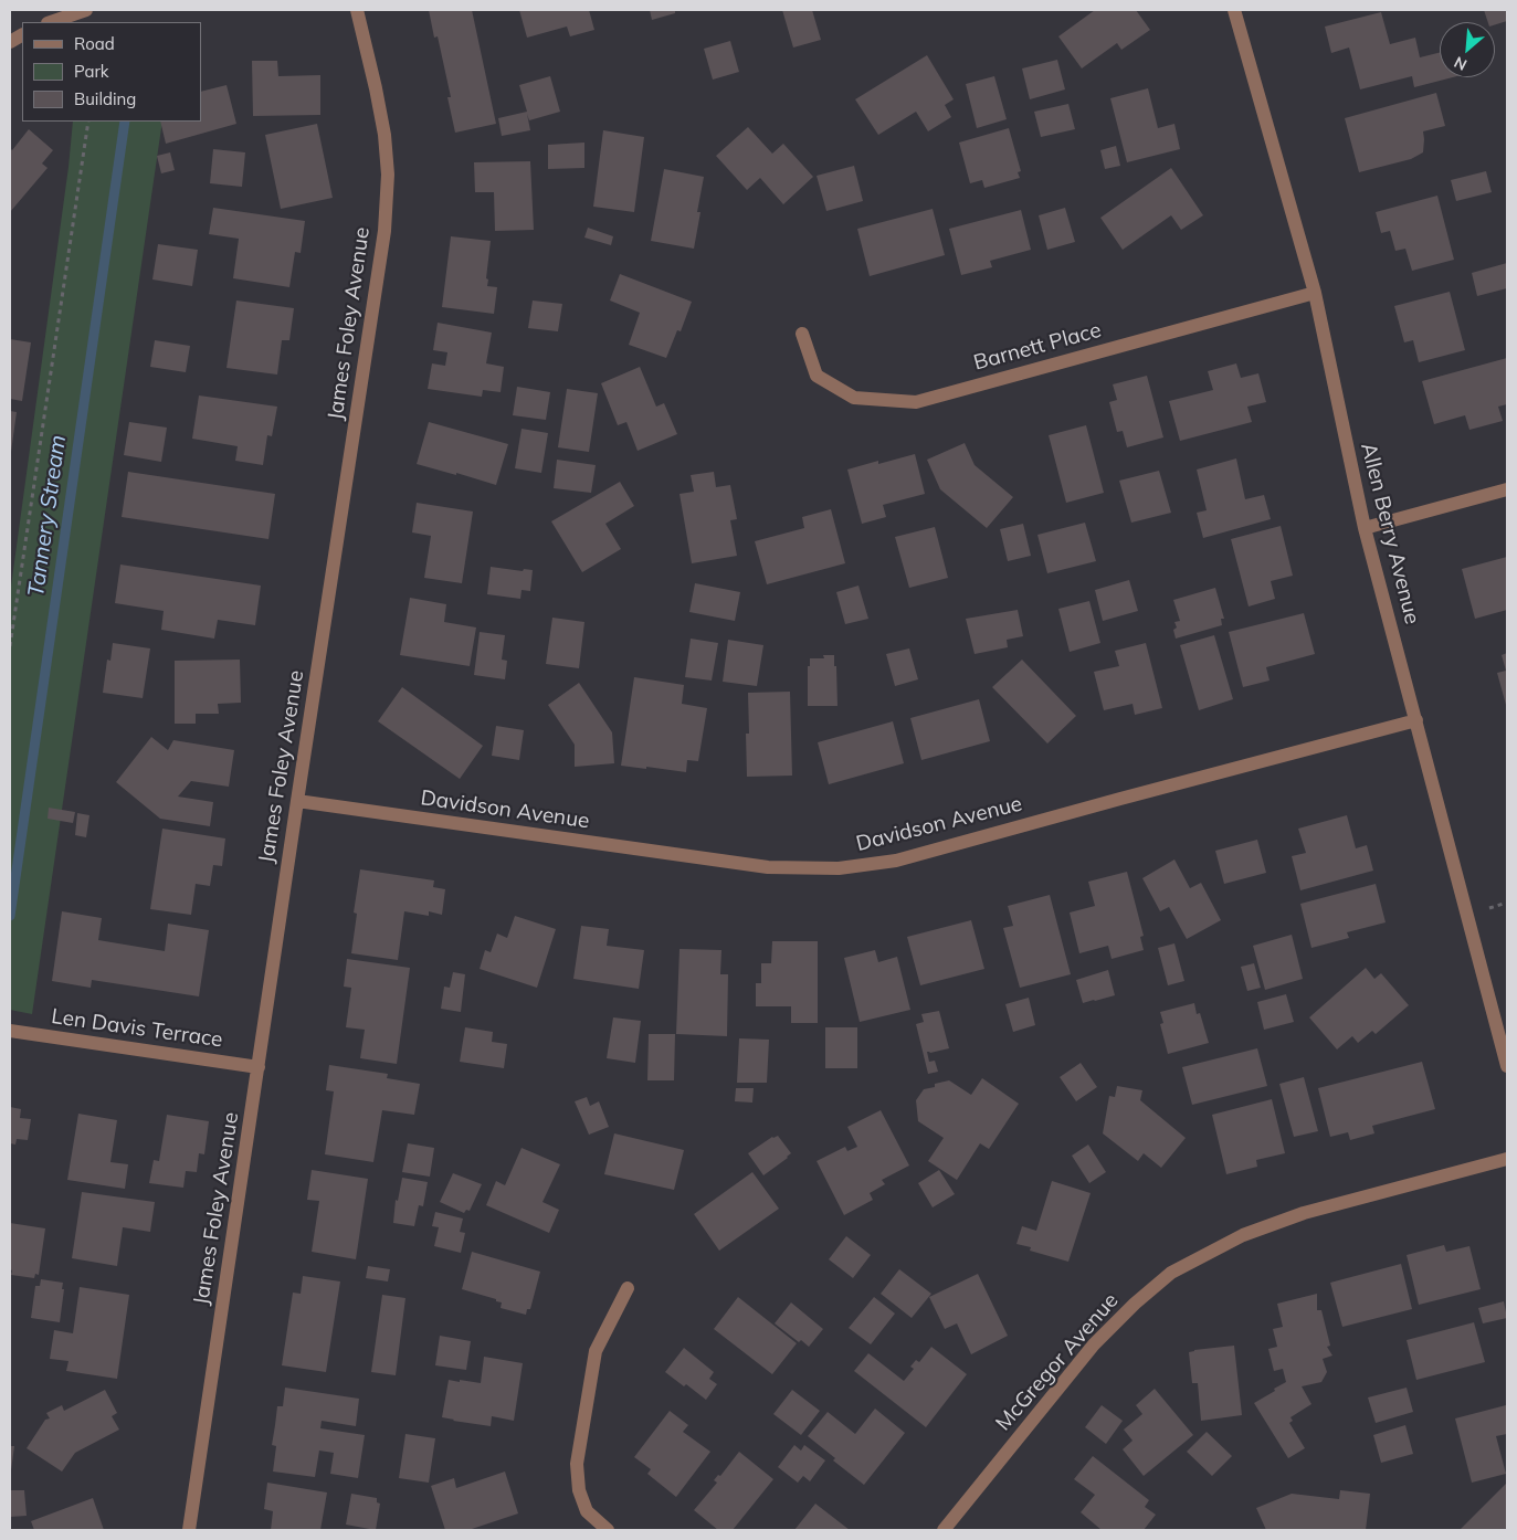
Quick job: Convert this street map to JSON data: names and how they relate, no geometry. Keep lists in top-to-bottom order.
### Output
{
  "streets": {
    "street": [
      "James Foley Avenue",
      "Barnett Place",
      "Allen Berry Avenue",
      "Davidson Avenue",
      "Len Davis Terrace",
      "McGregor Avenue"
    ]
  },
  "crossings": [
    ["James Foley Avenue", "Davidson Avenue"],
    ["James Foley Avenue", "Len Davis Terrace"],
    ["Barnett Place", "Allen Berry Avenue"],
    ["Allen Berry Avenue", "Davidson Avenue"]
  ],
  "water": ["Tannery Stream"],
  "legend": ["Road", "Park", "Building"],
  "north": "bottom left"
}
